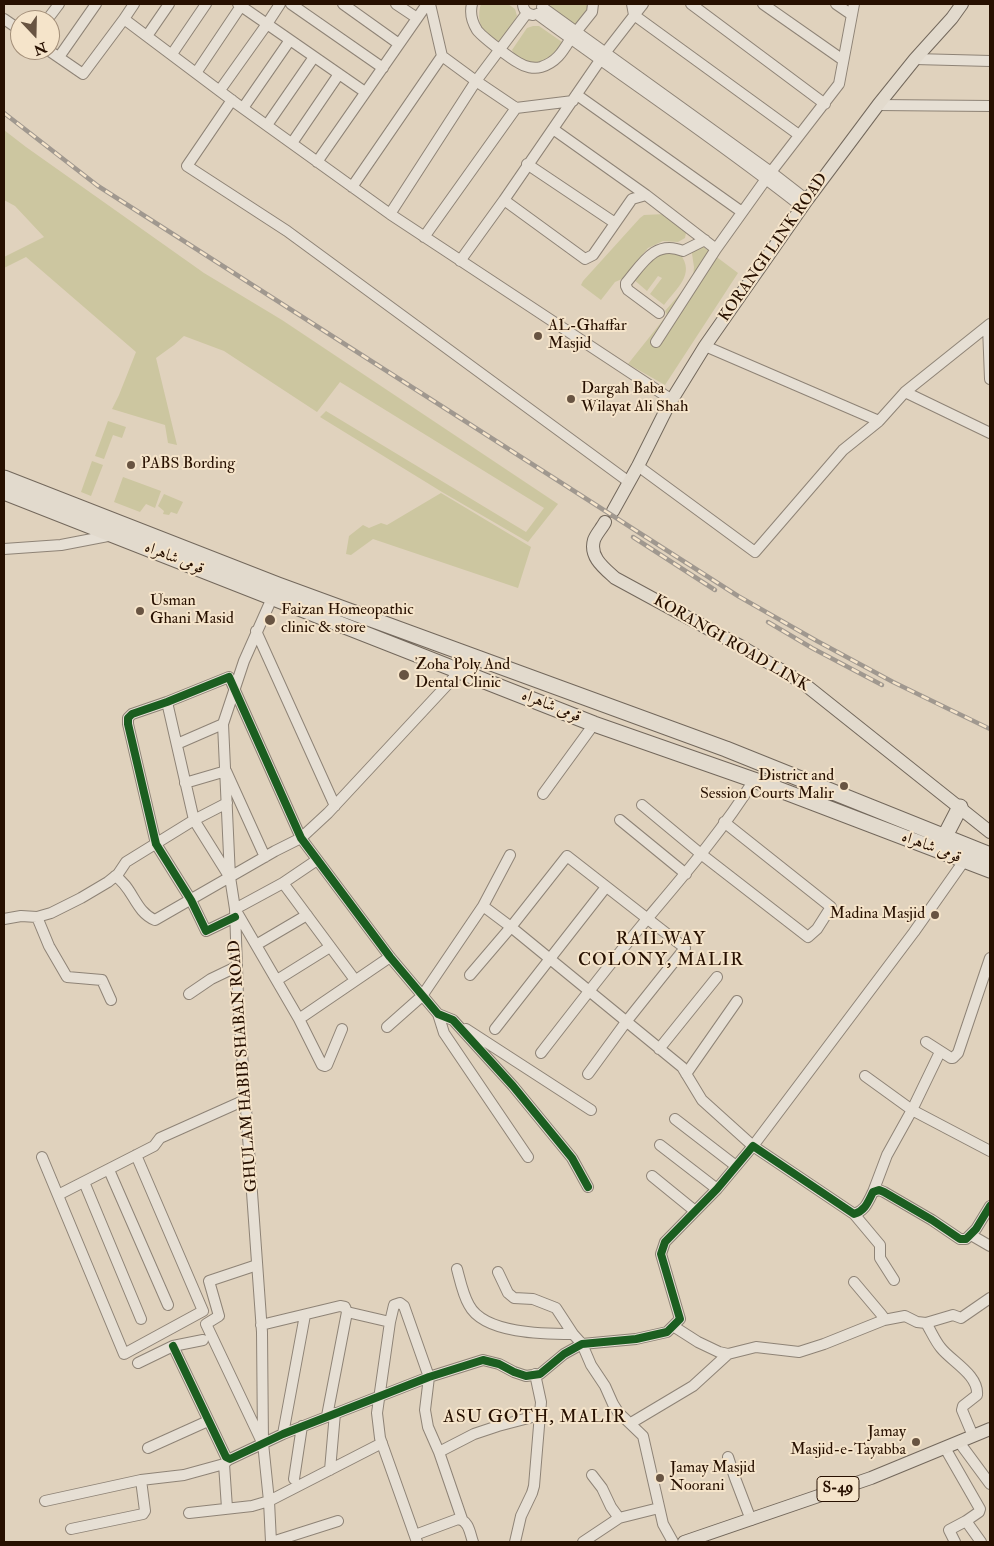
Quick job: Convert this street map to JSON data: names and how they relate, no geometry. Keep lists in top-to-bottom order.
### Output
{
  "streets": {
    "highway": ["قومی شاہراہ"],
    "main road": ["KORANGI LINK ROAD", "KORANGI ROAD LINK", "S-49"],
    "street": ["GHULAM HABIB SHABAN ROAD"]
  },
  "crossings": [
    ["قومی شاہراہ", "GHULAM HABIB SHABAN ROAD"]
  ],
  "districts": ["RAILWAY COLONY, MALIR", "ASU GOTH, MALIR"],
  "places": [
    "AL-Ghaffar Masjid",
    "Dargah Baba Wilayat Ali Shah",
    "PABS Bording",
    "Usman Ghani Masid",
    "Faizan Homeopathic clinic & store",
    "Zoha Poly And Dental Clinic",
    "District and Session Courts Malir",
    "Madina Masjid",
    "Jamay Masjid-e-Tayabba",
    "Jamay Masjid Noorani"
  ],
  "north": "bottom"
}
